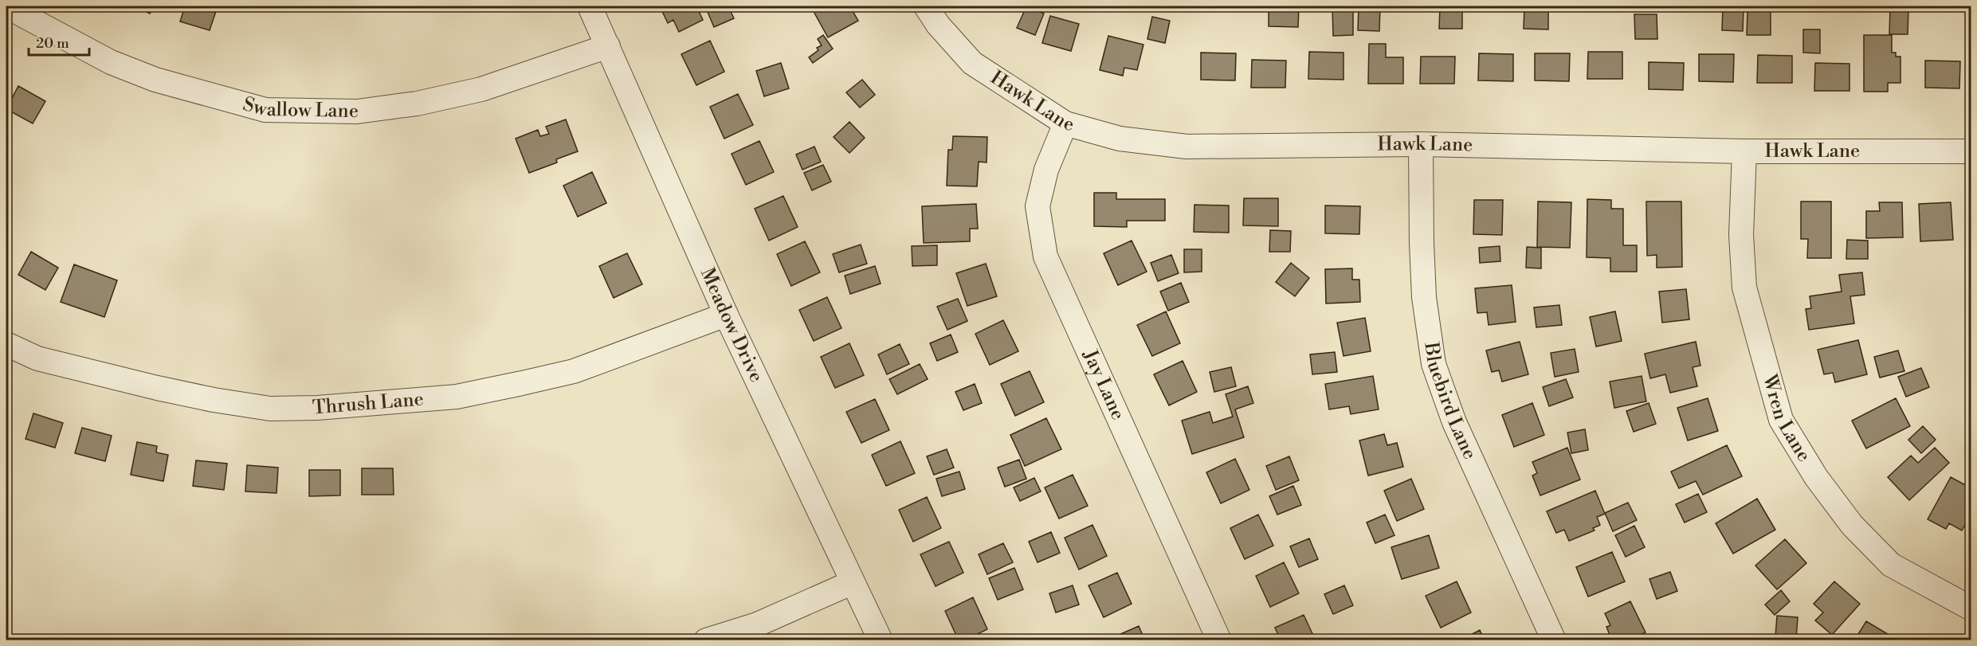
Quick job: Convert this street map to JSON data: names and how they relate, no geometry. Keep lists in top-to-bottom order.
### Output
{
  "streets": {
    "street": [
      "Hawk Lane",
      "Swallow Lane",
      "Meadow Drive",
      "Jay Lane",
      "Bluebird Lane",
      "Thrush Lane",
      "Wren Lane"
    ]
  },
  "crossings": [
    ["Hawk Lane", "Jay Lane"],
    ["Hawk Lane", "Bluebird Lane"],
    ["Hawk Lane", "Wren Lane"],
    ["Swallow Lane", "Meadow Drive"],
    ["Meadow Drive", "Thrush Lane"]
  ],
  "scale_bar": "20 m"
}
